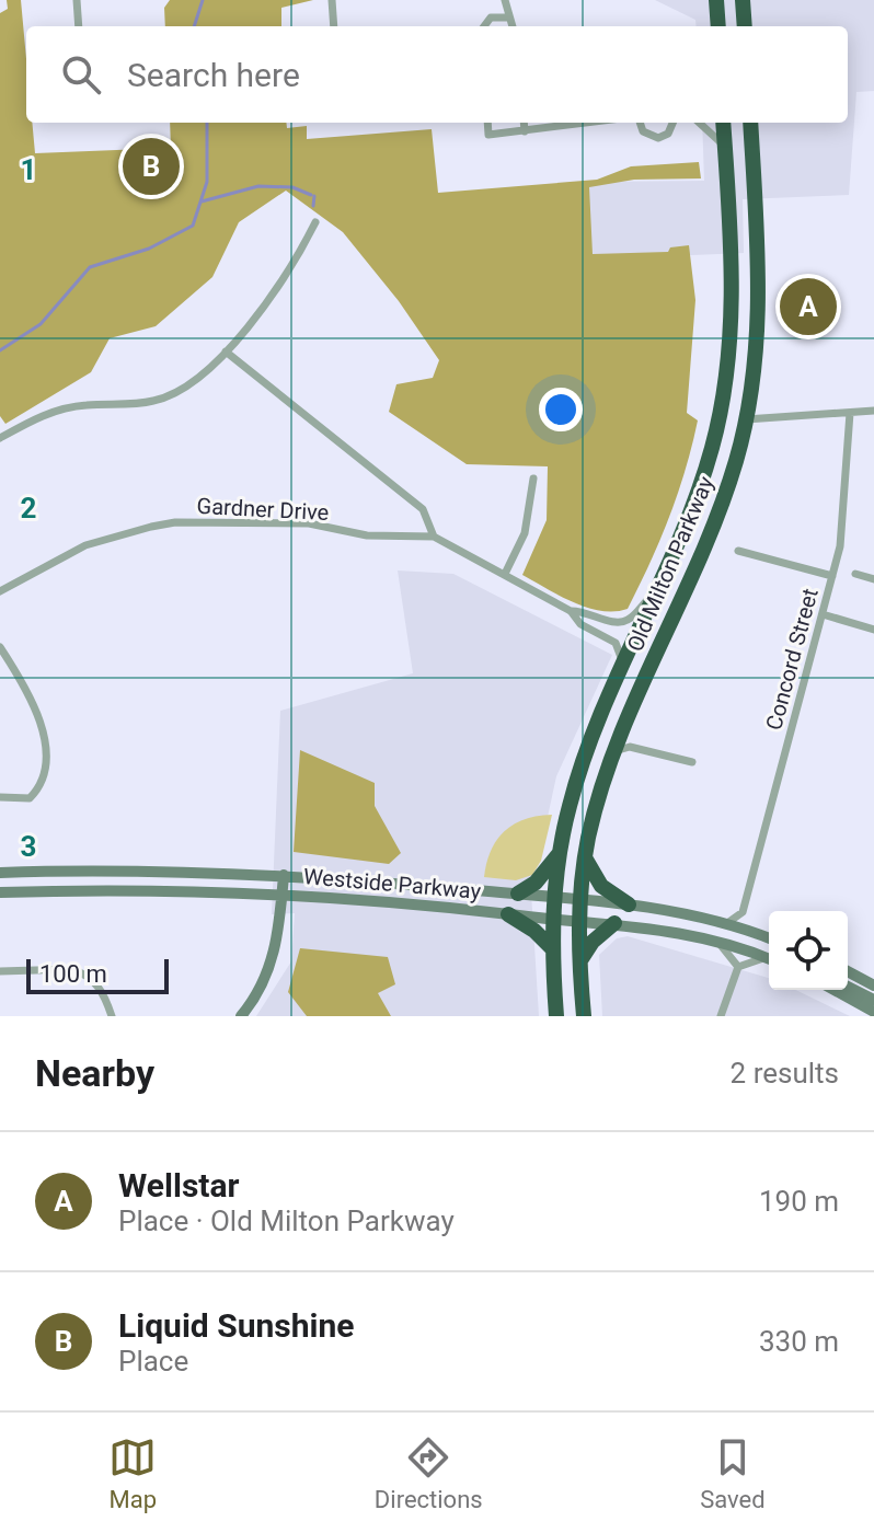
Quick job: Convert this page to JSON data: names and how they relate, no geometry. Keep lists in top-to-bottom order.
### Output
{
  "streets": {
    "highway": ["Old Milton Parkway"],
    "main road": ["Westside Parkway"],
    "street": ["Gardner Drive", "Concord Street"]
  },
  "crossings": [
    ["Gardner Drive", "Old Milton Parkway"],
    ["Old Milton Parkway", "Westside Parkway"]
  ],
  "scale_bar": "100 m",
  "page": {
    "search": "Search here",
    "pins": ["B", "A"],
    "scale": "100 m",
    "heading": ["Nearby", "2 results"],
    "list": [
      {
        "mark": "A",
        "name": "Wellstar",
        "note": "Place · Old Milton Parkway",
        "value": "190 m"
      },
      {
        "mark": "B",
        "name": "Liquid Sunshine",
        "note": "Place",
        "value": "330 m"
      }
    ],
    "nav": ["Map", "Directions", "Saved"]
  },
  "grid": {
    "rows": ["1", "2", "3"]
  }
}
